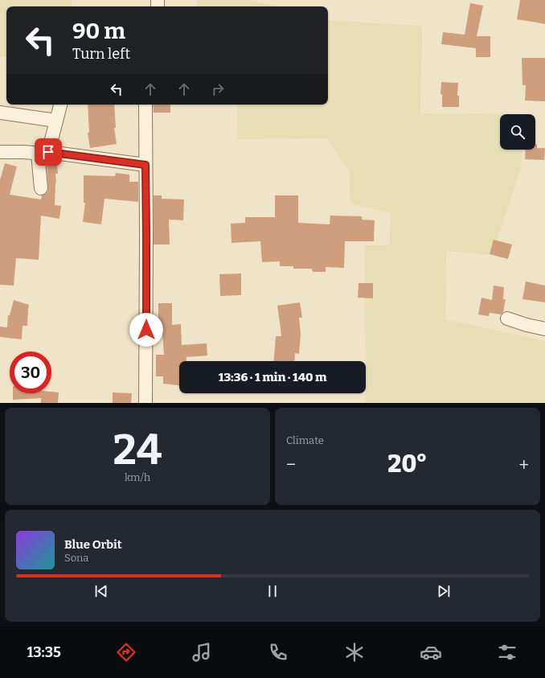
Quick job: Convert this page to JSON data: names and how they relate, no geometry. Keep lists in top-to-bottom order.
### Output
{
  "page": {
    "turn": ["90 m", "Turn left"],
    "limit": "30",
    "trip": "13:36 · 1 min · 140 m",
    "tile": [
      ["24", "km/h"],
      "Climate"
    ],
    "heat": ["−", "20°", "+"],
    "song": ["Blue Orbit", "Sona"],
    "tabs": "13:35"
  }
}
